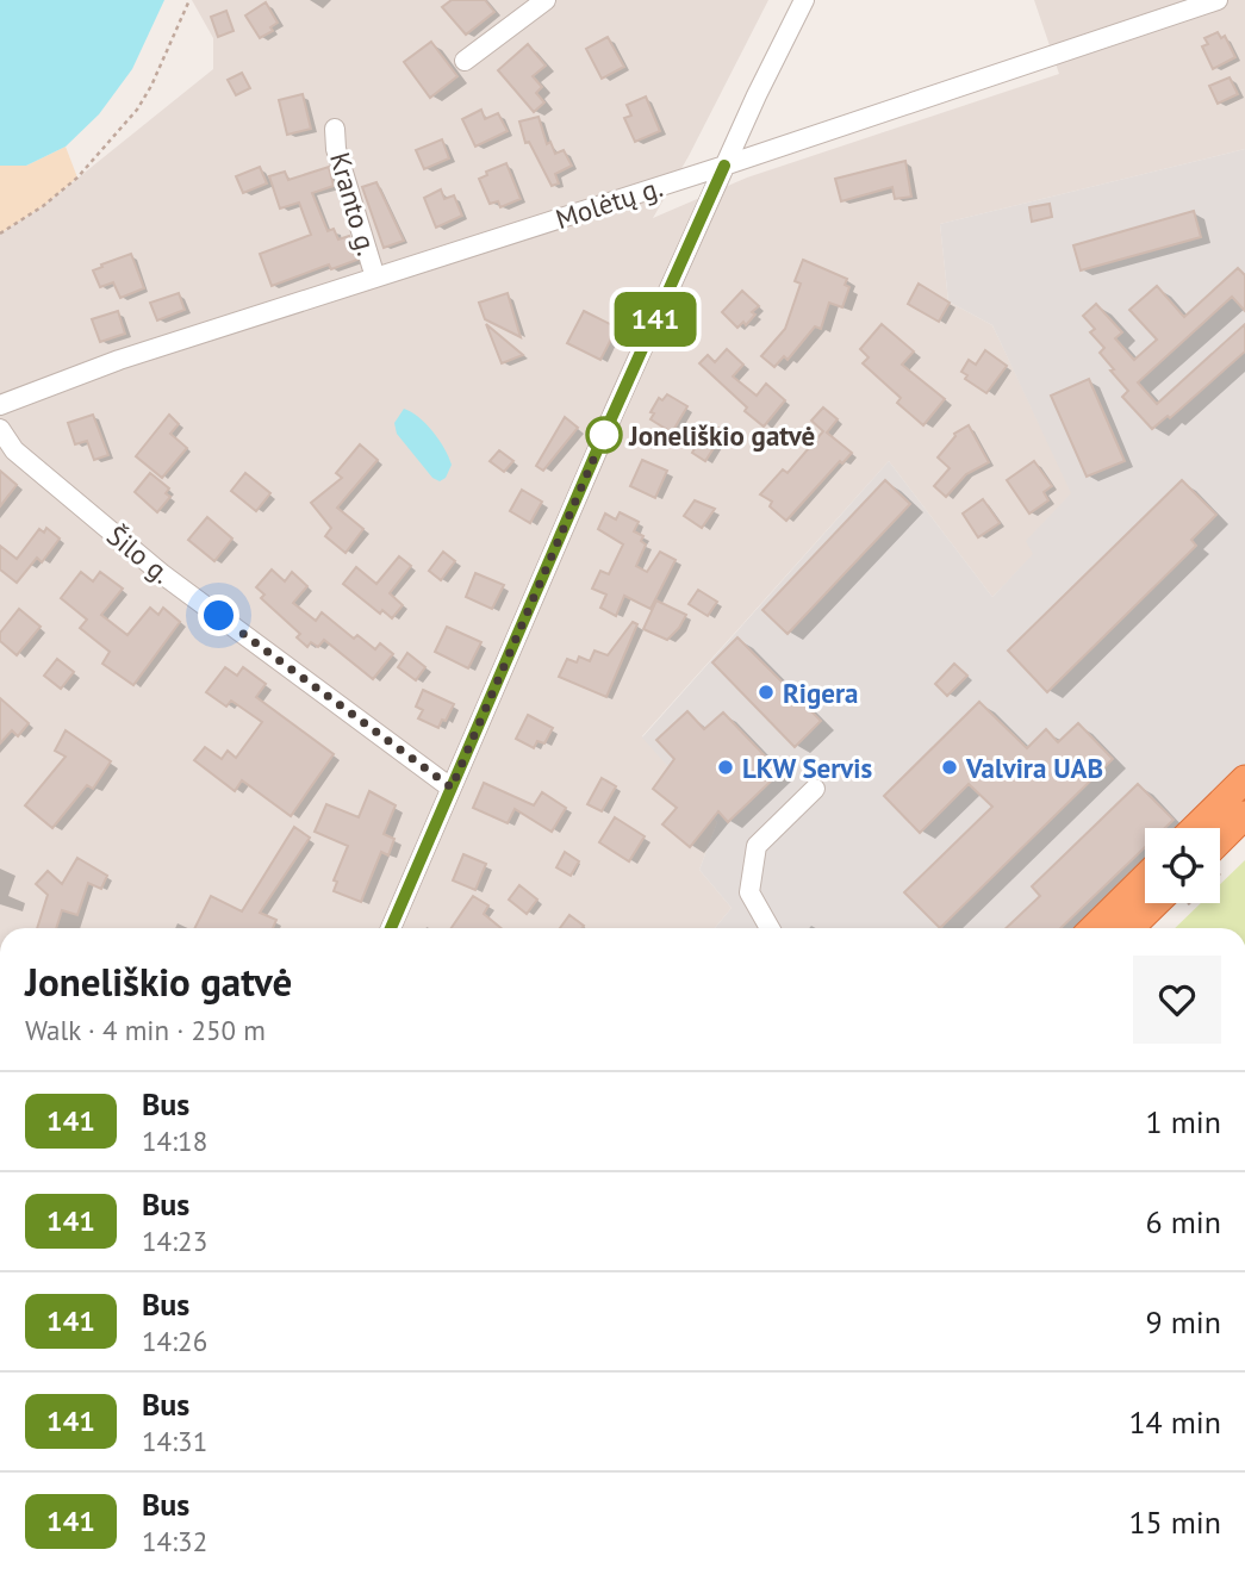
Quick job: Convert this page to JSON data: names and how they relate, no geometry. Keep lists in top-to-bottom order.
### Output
{
  "streets": {
    "street": ["Molėtų g.", "Kranto g.", "Šilo g."]
  },
  "crossings": [
    ["Molėtų g.", "Kranto g."]
  ],
  "places": [
    "Joneliškio gatvė",
    "Rigera",
    "LKW Servis",
    "Valvira UAB"
  ],
  "lines": ["bus line 141"],
  "page": {
    "on_map": "141",
    "heading": ["Joneliškio gatvė", "Walk · 4 min · 250 m"],
    "list": [
      {
        "mark": "141",
        "name": "Bus",
        "note": "14:18",
        "value": "1 min"
      },
      {
        "mark": "141",
        "name": "Bus",
        "note": "14:23",
        "value": "6 min"
      },
      {
        "mark": "141",
        "name": "Bus",
        "note": "14:26",
        "value": "9 min"
      },
      {
        "mark": "141",
        "name": "Bus",
        "note": "14:31",
        "value": "14 min"
      },
      {
        "mark": "141",
        "name": "Bus",
        "note": "14:32",
        "value": "15 min"
      }
    ]
  }
}
